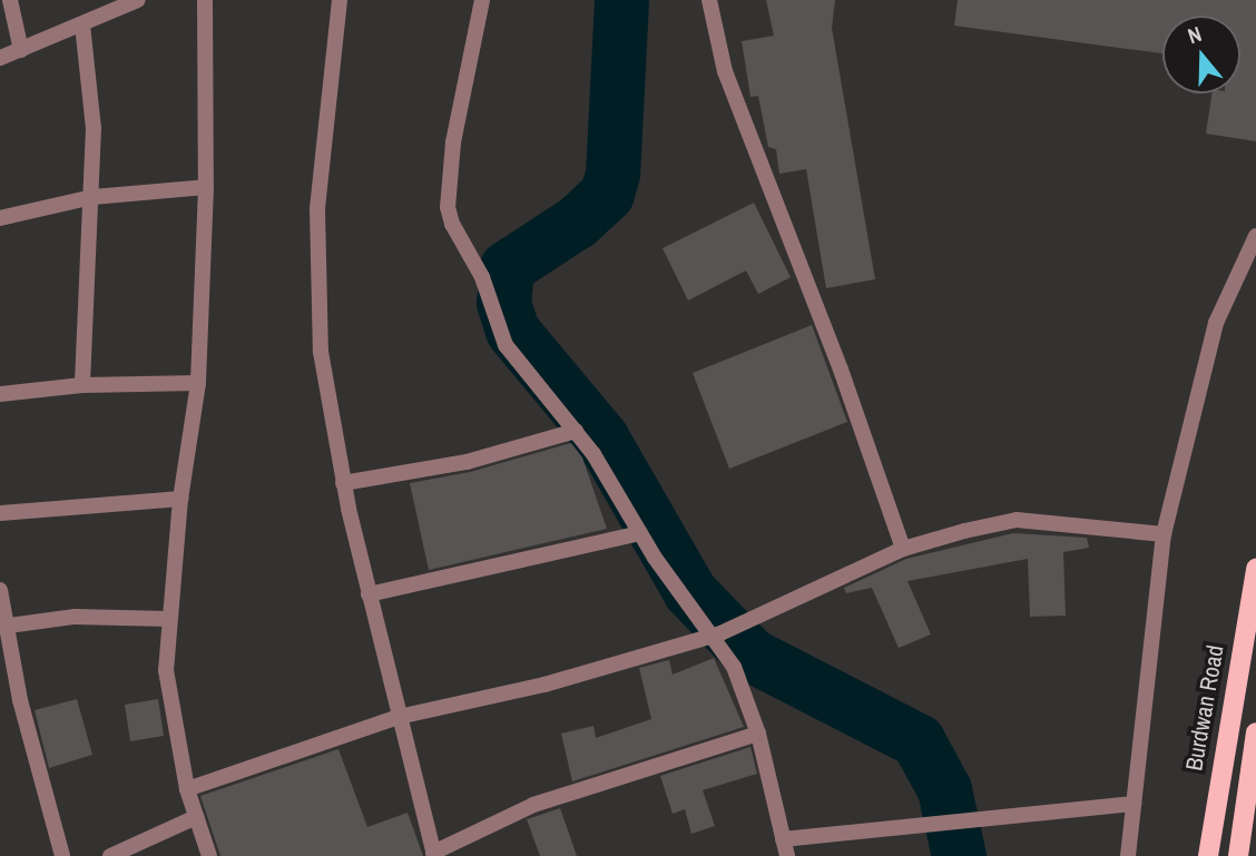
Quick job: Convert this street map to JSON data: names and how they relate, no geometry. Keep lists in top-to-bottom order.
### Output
{
  "streets": {
    "main road": ["Burdwan Road"]
  },
  "north": "top"
}
